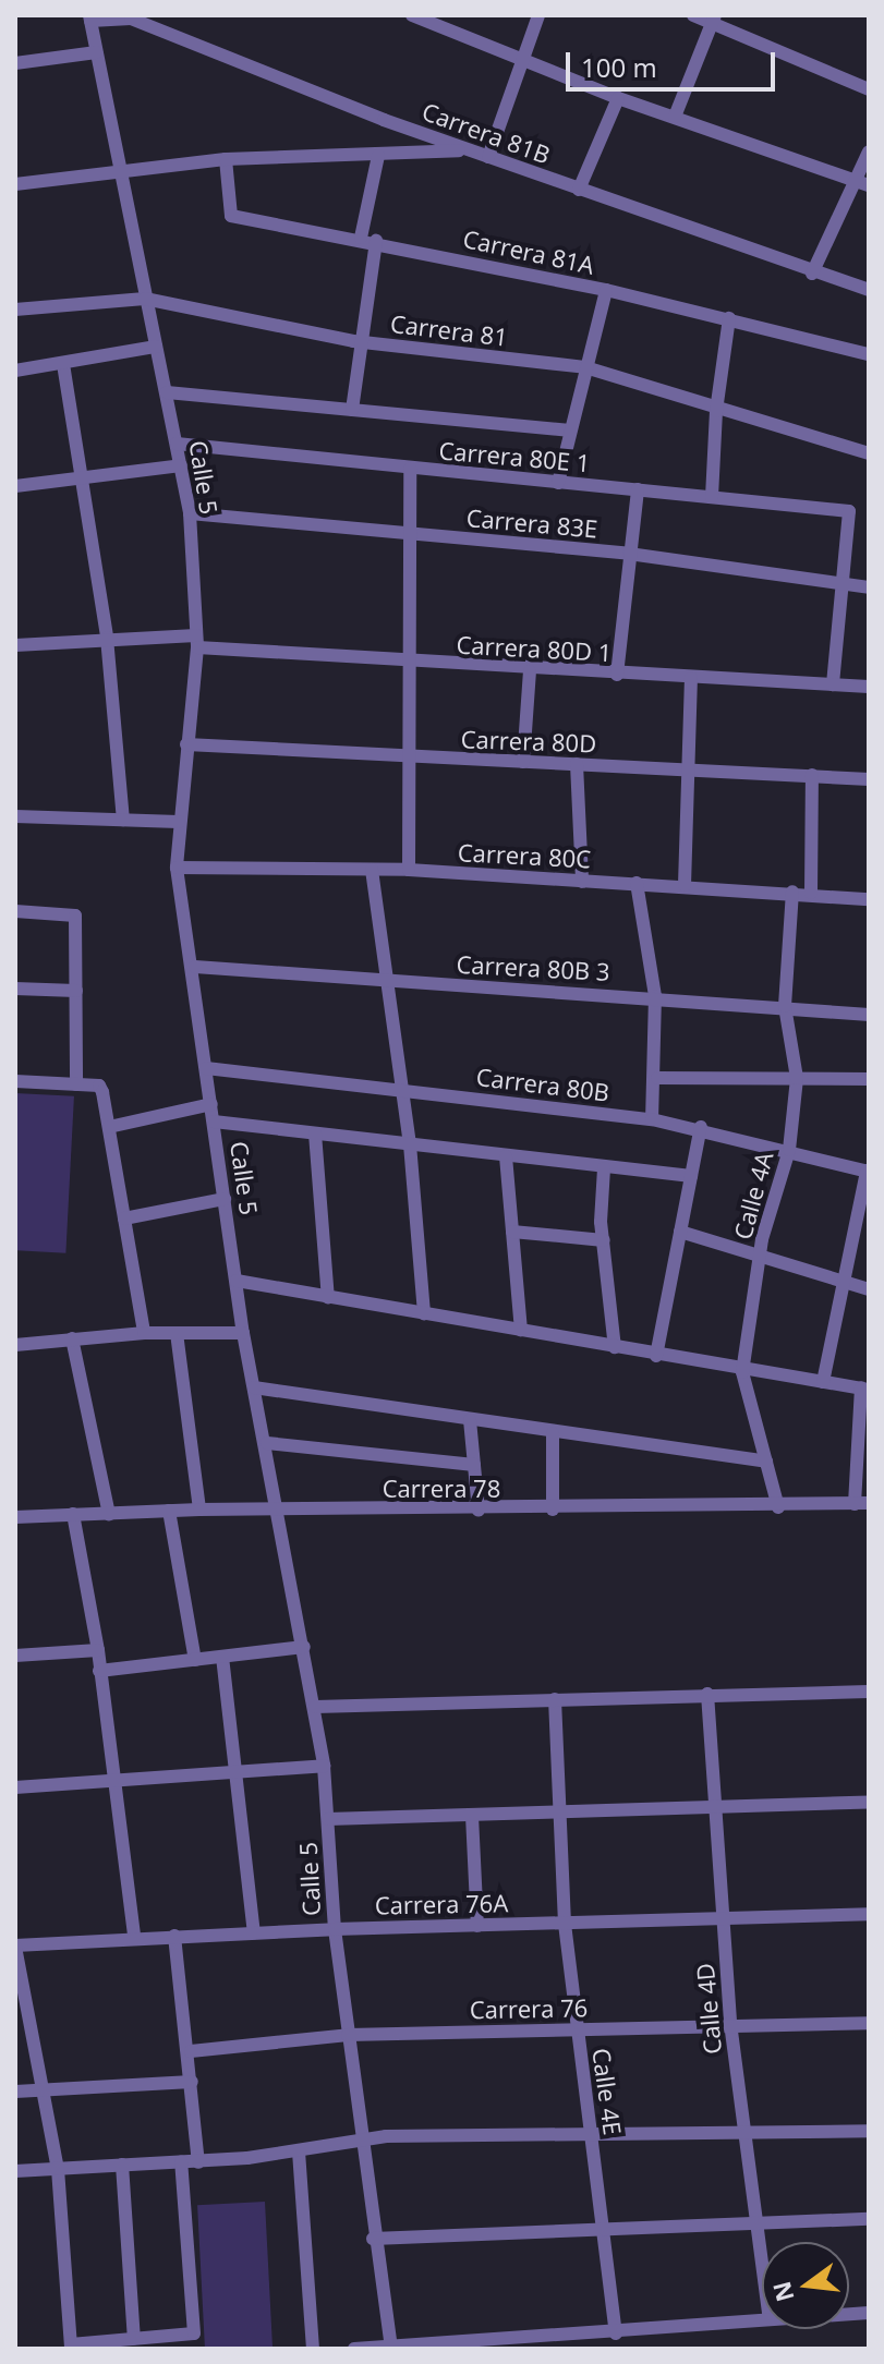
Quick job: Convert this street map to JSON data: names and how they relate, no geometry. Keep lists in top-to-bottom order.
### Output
{
  "streets": {
    "street": [
      "Carrera 81B",
      "Carrera 81A",
      "Carrera 81",
      "Carrera 80E 1",
      "Calle 5",
      "Carrera 83E",
      "Carrera 80D 1",
      "Carrera 80D",
      "Carrera 80C",
      "Carrera 80B 3",
      "Carrera 80B",
      "Calle 4A",
      "Carrera 78",
      "Carrera 76A",
      "Carrera 76",
      "Calle 4D",
      "Calle 4E"
    ]
  },
  "crossings": [
    ["Carrera 81B", "Calle 5"],
    ["Carrera 81", "Calle 5"],
    ["Carrera 80E 1", "Calle 5"],
    ["Carrera 80E 1", "Carrera 83E"],
    ["Calle 5", "Carrera 83E"],
    ["Calle 5", "Carrera 80D 1"],
    ["Calle 5", "Carrera 80D"],
    ["Calle 5", "Carrera 80C"],
    ["Calle 5", "Carrera 80B 3"],
    ["Calle 5", "Carrera 80B"],
    ["Calle 5", "Carrera 78"],
    ["Calle 5", "Carrera 76A"],
    ["Calle 5", "Carrera 76"],
    ["Carrera 80C", "Calle 4A"],
    ["Carrera 80B 3", "Calle 4A"],
    ["Carrera 80B", "Calle 4A"],
    ["Calle 4A", "Carrera 78"],
    ["Carrera 76A", "Calle 4D"],
    ["Carrera 76A", "Calle 4E"],
    ["Carrera 76", "Calle 4D"],
    ["Carrera 76", "Calle 4E"]
  ],
  "scale_bar": "100 m",
  "north": "left"
}
